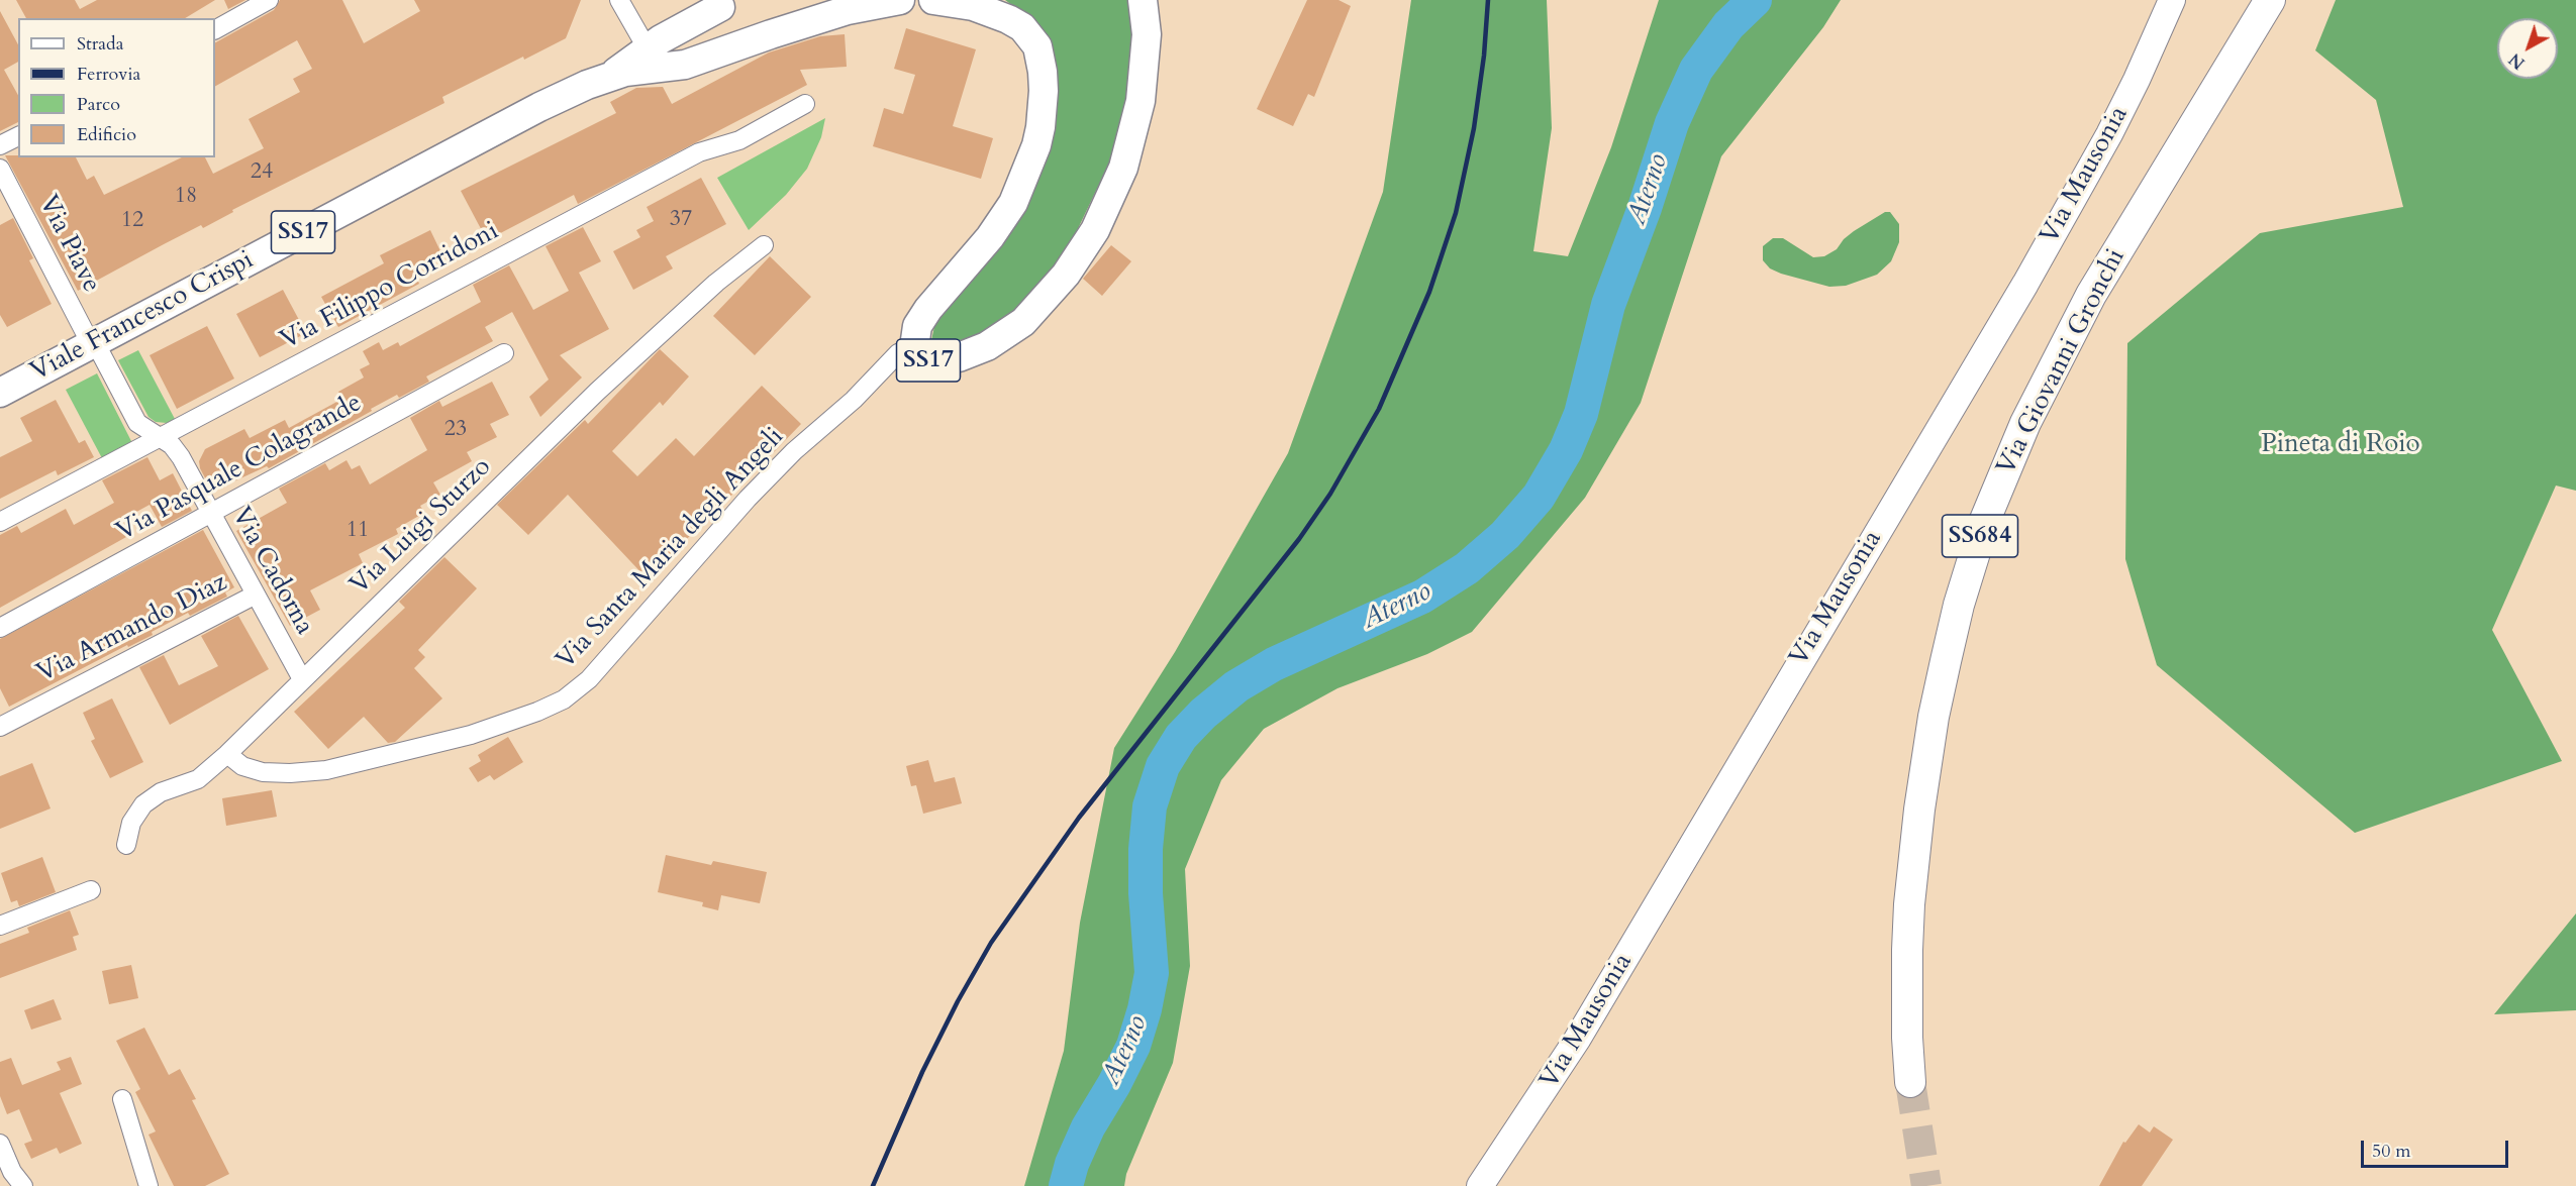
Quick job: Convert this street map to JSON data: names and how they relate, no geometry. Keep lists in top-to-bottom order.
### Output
{
  "streets": {
    "highway": ["Via Giovanni Gronchi", "SS684"],
    "main road": ["Via Mausonia", "SS17", "Viale Francesco Crispi"],
    "street": [
      "Via Piave",
      "Via Filippo Corridoni",
      "Via Pasquale Colagrande",
      "Via Luigi Sturzo",
      "Via Santa Maria degli Angeli",
      "Via Cadorna",
      "Via Armando Diaz"
    ]
  },
  "crossings": [
    ["SS17", "Viale Francesco Crispi"],
    ["SS17", "Via Santa Maria degli Angeli"],
    ["Via Piave", "Viale Francesco Crispi"],
    ["Via Piave", "Via Cadorna"],
    ["Via Filippo Corridoni", "Via Cadorna"],
    ["Viale Francesco Crispi", "Via Cadorna"],
    ["Via Pasquale Colagrande", "Via Cadorna"],
    ["Via Luigi Sturzo", "Via Santa Maria degli Angeli"],
    ["Via Luigi Sturzo", "Via Cadorna"],
    ["Via Cadorna", "Via Armando Diaz"]
  ],
  "water": ["Aterno"],
  "parks": ["Pineta di Roio"],
  "house_numbers": [
    "24",
    "18",
    "37",
    "12",
    "23",
    "11"
  ],
  "legend": [
    "Strada",
    "Ferrovia",
    "Parco",
    "Edificio"
  ],
  "scale_bar": "50 m",
  "north": "bottom left"
}
